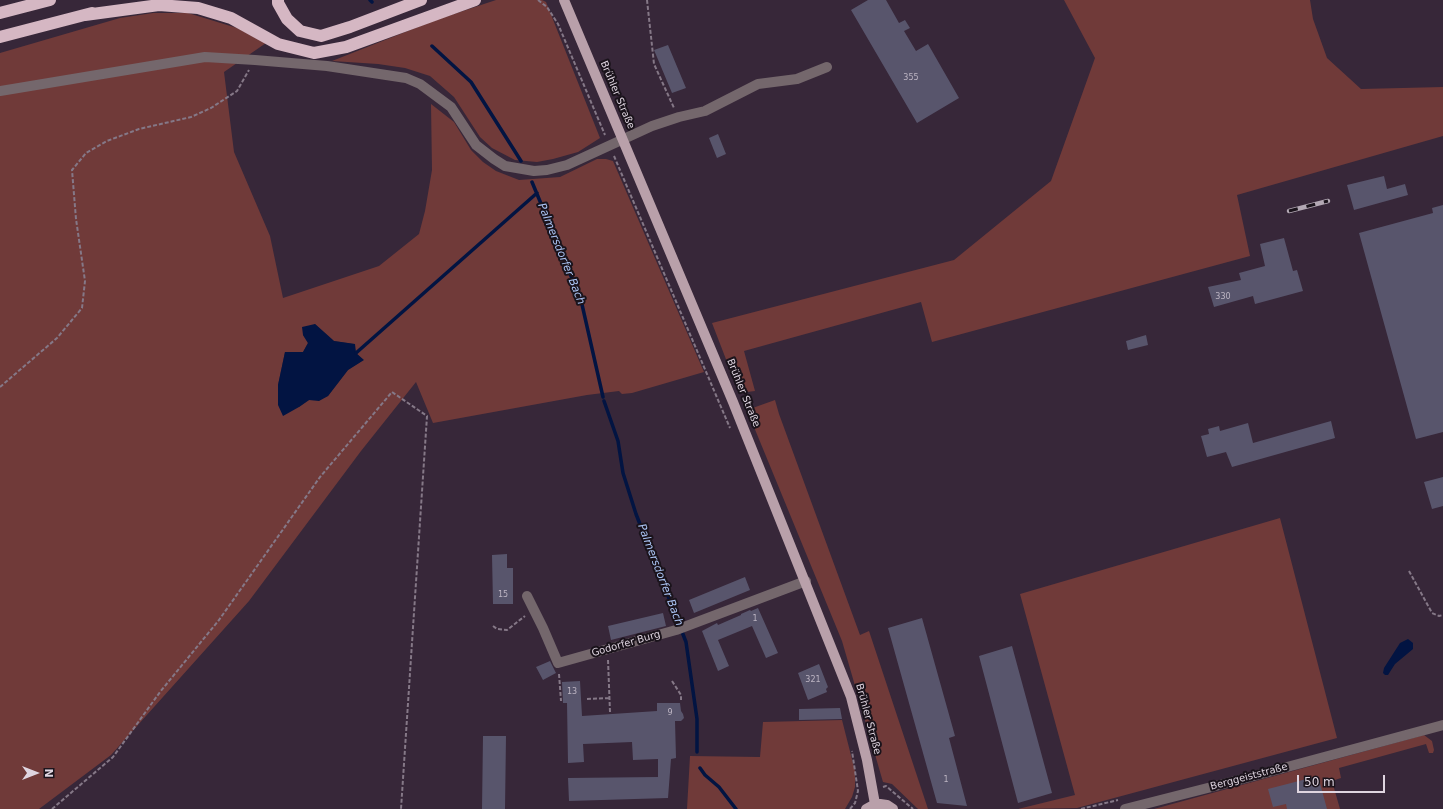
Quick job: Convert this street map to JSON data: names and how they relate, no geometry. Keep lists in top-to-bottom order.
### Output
{
  "streets": {
    "main road": ["Brühler Straße"],
    "street": ["Godorfer Burg", "Berggeiststraße"]
  },
  "crossings": [
    ["Brühler Straße", "Godorfer Burg"]
  ],
  "water": ["Palmersdorfer Bach"],
  "house_numbers": [
    "355",
    "330",
    "15",
    "1",
    "321",
    "13",
    "9",
    "1"
  ],
  "scale_bar": "50 m",
  "north": "right"
}
